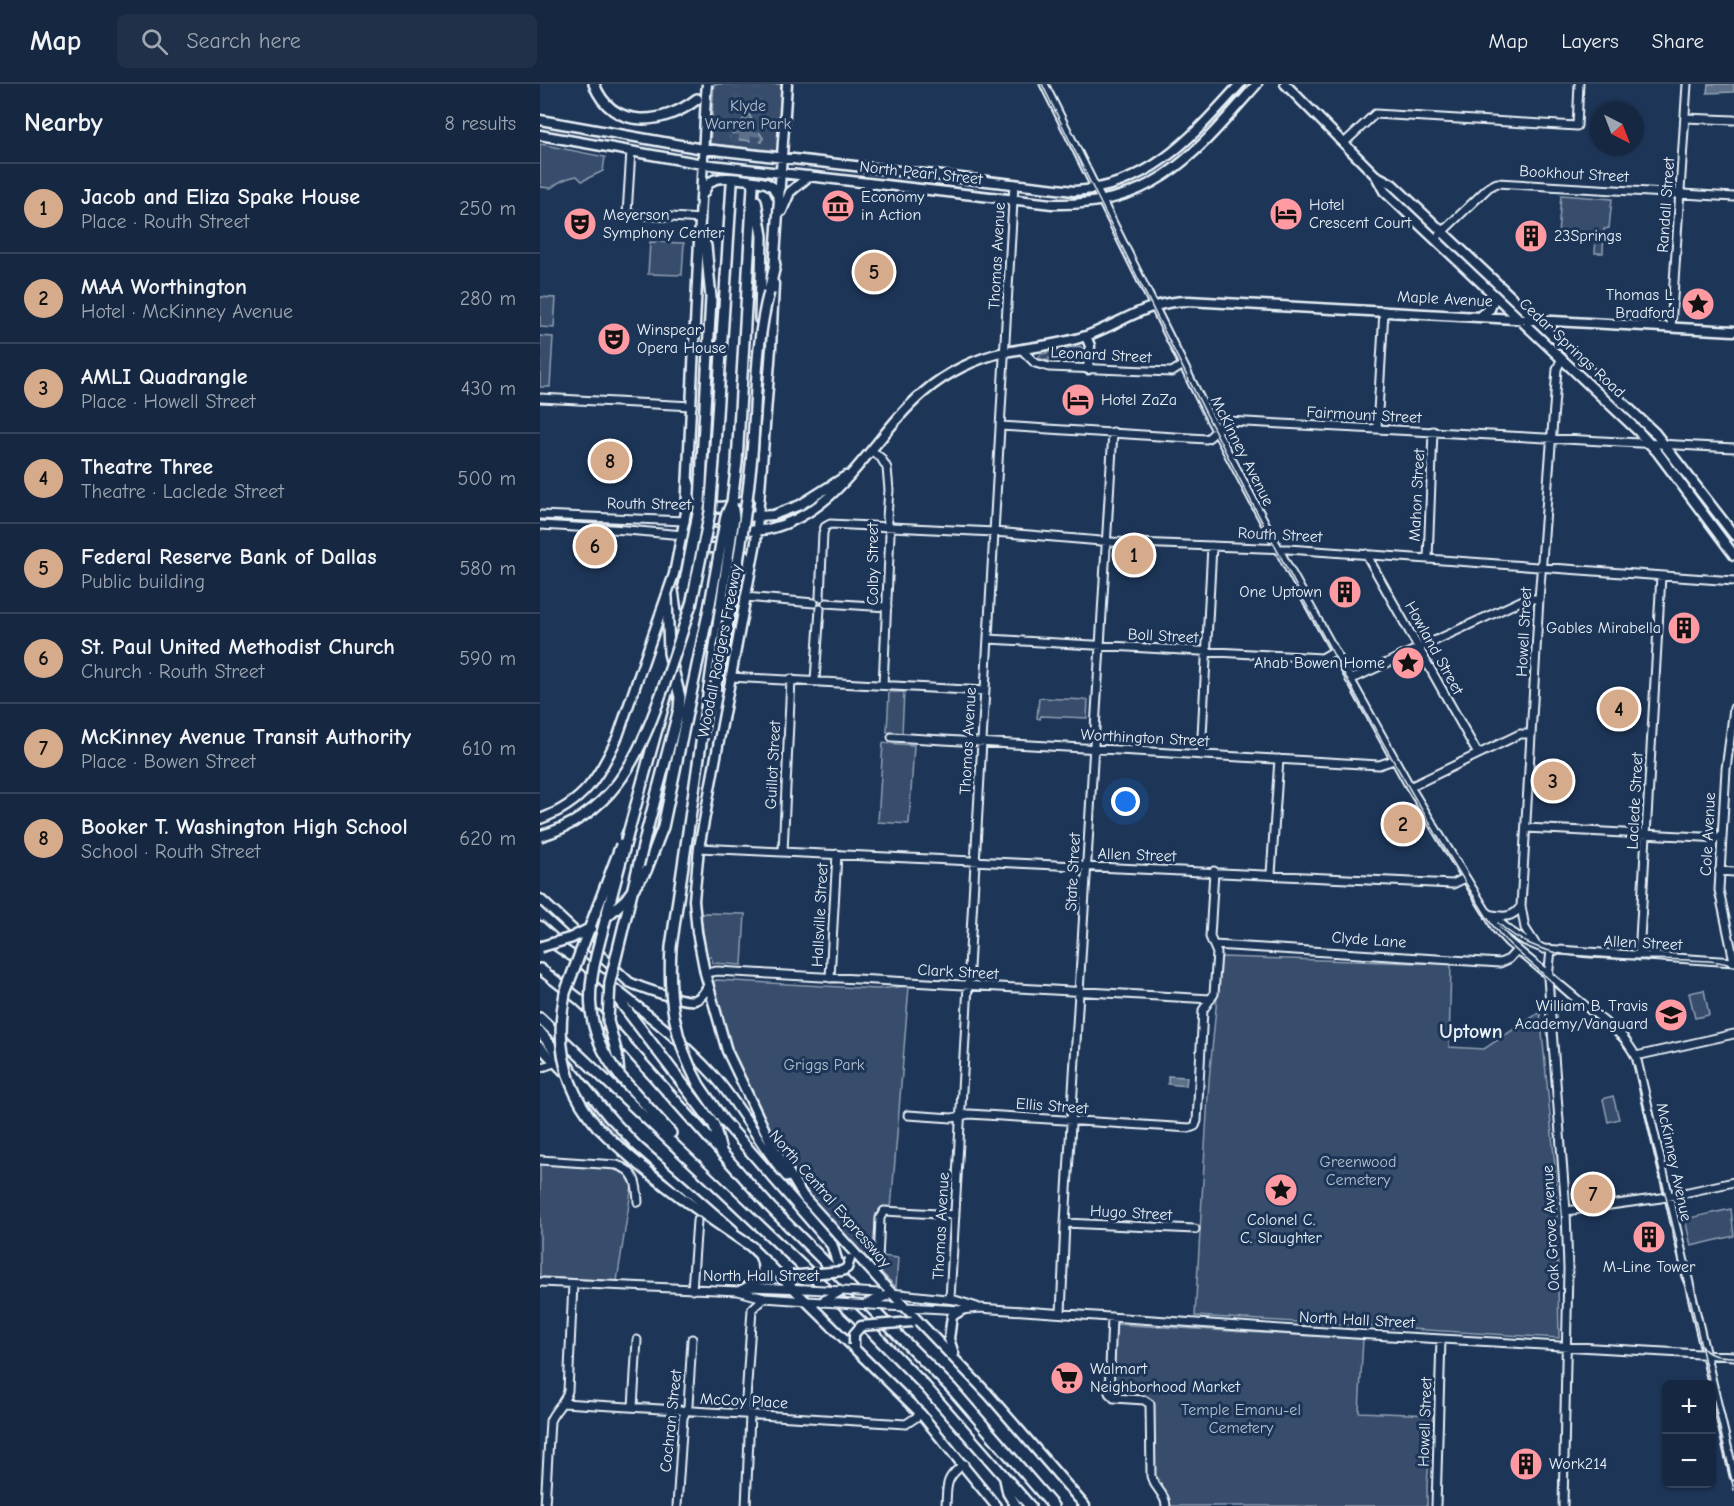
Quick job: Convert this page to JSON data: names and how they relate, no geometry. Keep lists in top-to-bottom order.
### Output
{
  "streets": {
    "main road": [
      "North Pearl Street",
      "Maple Avenue",
      "Cedar Springs Road",
      "Routh Street",
      "Woodall Rodgers Freeway",
      "North Central Expressway"
    ],
    "street": [
      "Bookhout Street",
      "Randall Street",
      "Thomas Avenue",
      "Leonard Street",
      "Fairmount Street",
      "McKinney Avenue",
      "Mahon Street",
      "Colby Street",
      "Howell Street",
      "Boll Street",
      "Howland Street",
      "Worthington Street",
      "Guillot Street",
      "Laclede Street",
      "Cole Avenue",
      "Allen Street",
      "State Street",
      "Hallsville Street",
      "Clyde Lane",
      "Clark Street",
      "Ellis Street",
      "Hugo Street",
      "Oak Grove Avenue",
      "North Hall Street",
      "McCoy Place",
      "Cochran Street"
    ]
  },
  "crossings": [
    ["North Pearl Street", "Thomas Avenue"],
    ["North Pearl Street", "McKinney Avenue"],
    ["North Pearl Street", "Woodall Rodgers Freeway"],
    ["Bookhout Street", "Randall Street"],
    ["Bookhout Street", "Cedar Springs Road"],
    ["Randall Street", "Maple Avenue"],
    ["Thomas Avenue", "Maple Avenue"],
    ["Thomas Avenue", "Fairmount Street"],
    ["Thomas Avenue", "Routh Street"],
    ["Thomas Avenue", "Boll Street"],
    ["Thomas Avenue", "Worthington Street"],
    ["Thomas Avenue", "Allen Street"],
    ["Thomas Avenue", "Clark Street"],
    ["Thomas Avenue", "Ellis Street"],
    ["Thomas Avenue", "North Hall Street"],
    ["Maple Avenue", "Cedar Springs Road"],
    ["Maple Avenue", "Leonard Street"],
    ["Maple Avenue", "McKinney Avenue"],
    ["Maple Avenue", "Routh Street"],
    ["Maple Avenue", "Colby Street"],
    ["Cedar Springs Road", "Fairmount Street"],
    ["Cedar Springs Road", "Howell Street"],
    ["Leonard Street", "McKinney Avenue"],
    ["Fairmount Street", "McKinney Avenue"],
    ["Fairmount Street", "Mahon Street"],
    ["Fairmount Street", "Howell Street"],
    ["Fairmount Street", "State Street"],
    ["McKinney Avenue", "Routh Street"],
    ["McKinney Avenue", "Howell Street"],
    ["McKinney Avenue", "Boll Street"],
    ["McKinney Avenue", "Worthington Street"],
    ["McKinney Avenue", "Allen Street"],
    ["McKinney Avenue", "Clyde Lane"],
    ["McKinney Avenue", "Oak Grove Avenue"],
    ["McKinney Avenue", "North Hall Street"],
    ["Mahon Street", "Routh Street"],
    ["Routh Street", "Colby Street"],
    ["Routh Street", "Howell Street"],
    ["Routh Street", "Howland Street"],
    ["Routh Street", "Woodall Rodgers Freeway"],
    ["Routh Street", "Laclede Street"],
    ["Routh Street", "State Street"],
    ["Howell Street", "North Hall Street"],
    ["Boll Street", "State Street"],
    ["Woodall Rodgers Freeway", "Allen Street"],
    ["Woodall Rodgers Freeway", "Clark Street"],
    ["Woodall Rodgers Freeway", "North Central Expressway"],
    ["Worthington Street", "State Street"],
    ["Guillot Street", "Allen Street"],
    ["Laclede Street", "Allen Street"],
    ["Cole Avenue", "Allen Street"],
    ["Allen Street", "State Street"],
    ["Allen Street", "Hallsville Street"],
    ["Allen Street", "Oak Grove Avenue"],
    ["State Street", "Clark Street"],
    ["State Street", "Ellis Street"],
    ["State Street", "Hugo Street"],
    ["State Street", "North Hall Street"],
    ["Hallsville Street", "Clark Street"],
    ["Clark Street", "Ellis Street"],
    ["North Central Expressway", "North Hall Street"],
    ["Oak Grove Avenue", "North Hall Street"],
    ["McCoy Place", "Cochran Street"]
  ],
  "districts": ["Uptown"],
  "parks": [
    "Klyde Warren Park",
    "Griggs Park",
    "Greenwood Cemetery",
    "Temple Emanu-el Cemetery"
  ],
  "places": {
    "museum": ["Economy in Action"],
    "hotel": ["Hotel Crescent Court", "Hotel ZaZa"],
    "theatre": ["Meyerson Symphony Center", "Winspear Opera House"],
    "building": [
      "23Springs",
      "One Uptown",
      "Gables Mirabella",
      "M-Line Tower",
      "Work214"
    ],
    "place": ["Thomas L. Bradford", "Ahab Bowen Home", "Colonel C. C. Slaughter"],
    "school or university": ["William B. Travis Academy/Vanguard"],
    "supermarket": ["Walmart Neighborhood Market"]
  },
  "north": "bottom right",
  "page": {
    "header": "Map",
    "search": "Search here",
    "nav": ["Map", "Layers", "Share"],
    "heading": ["Nearby", "8 results"],
    "list": [
      {
        "mark": "1",
        "name": "Jacob and Eliza Spake House",
        "note": "Place · Routh Street",
        "value": "250 m"
      },
      {
        "mark": "2",
        "name": "MAA Worthington",
        "note": "Hotel · McKinney Avenue",
        "value": "280 m"
      },
      {
        "mark": "3",
        "name": "AMLI Quadrangle",
        "note": "Place · Howell Street",
        "value": "430 m"
      },
      {
        "mark": "4",
        "name": "Theatre Three",
        "note": "Theatre · Laclede Street",
        "value": "500 m"
      },
      {
        "mark": "5",
        "name": "Federal Reserve Bank of Dallas",
        "note": "Public building",
        "value": "580 m"
      },
      {
        "mark": "6",
        "name": "St. Paul United Methodist Church",
        "note": "Church · Routh Street",
        "value": "590 m"
      },
      {
        "mark": "7",
        "name": "McKinney Avenue Transit Authority",
        "note": "Place · Bowen Street",
        "value": "610 m"
      },
      {
        "mark": "8",
        "name": "Booker T. Washington High School",
        "note": "School · Routh Street",
        "value": "620 m"
      }
    ],
    "pins": [
      "5",
      "8",
      "6",
      "1",
      "4",
      "3",
      "2",
      "7"
    ],
    "map_buttons": ["+", "−"]
  }
}
